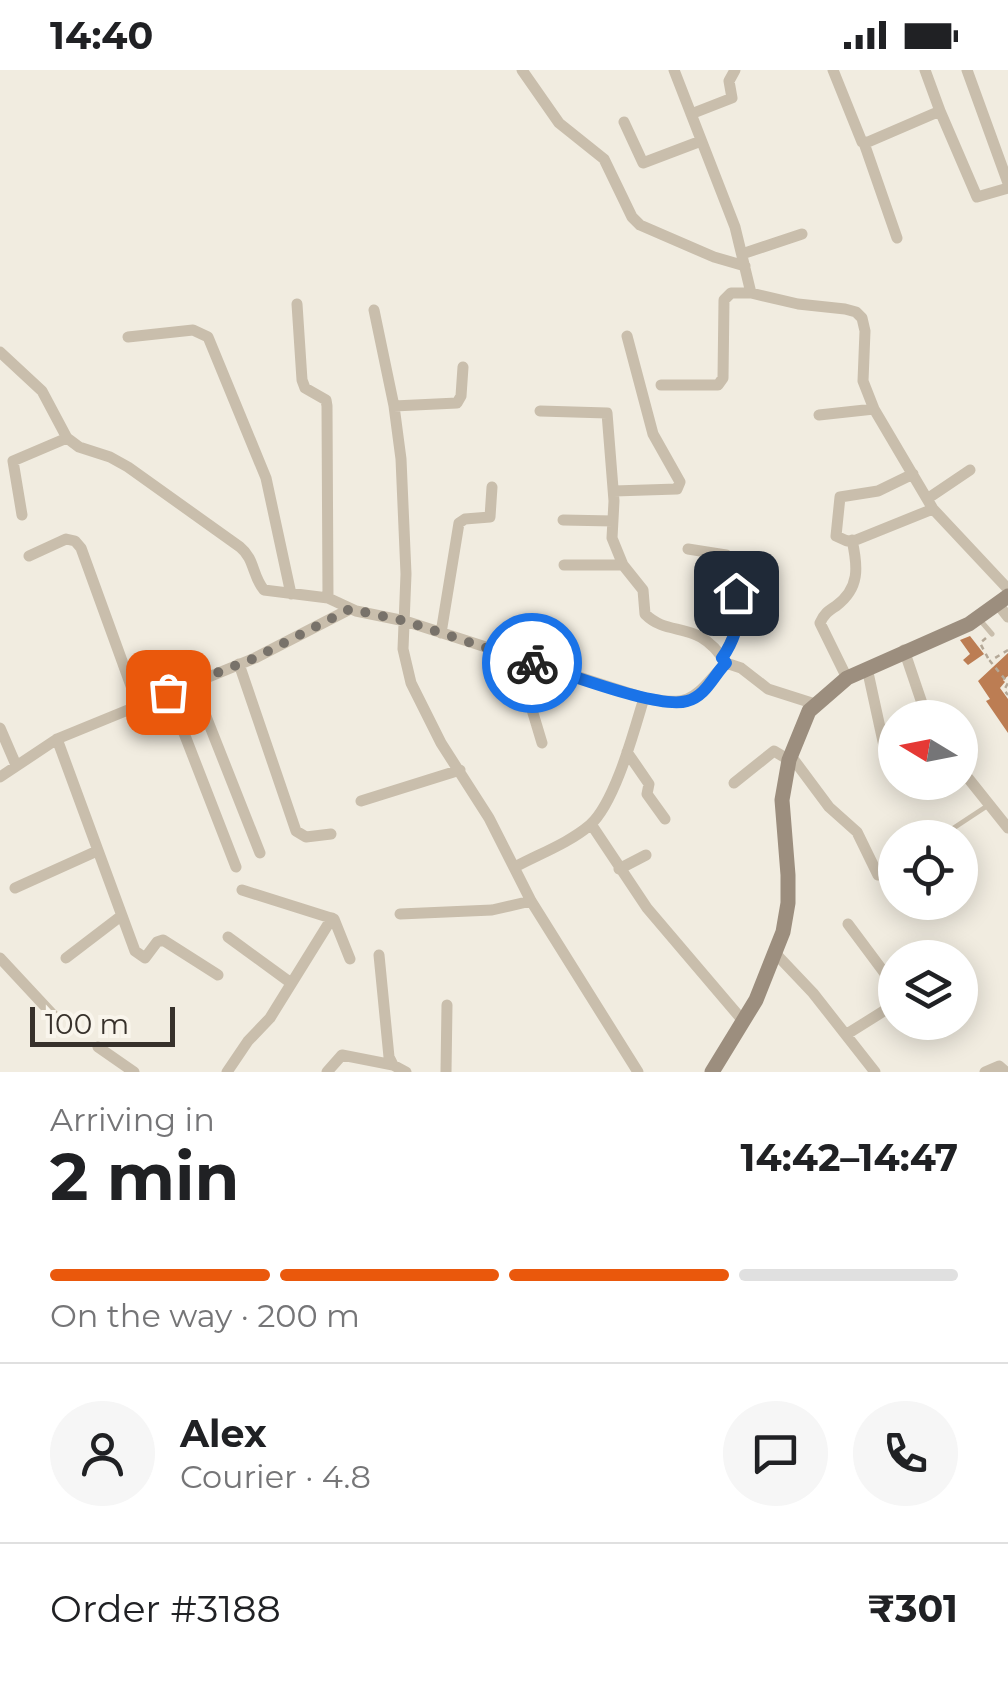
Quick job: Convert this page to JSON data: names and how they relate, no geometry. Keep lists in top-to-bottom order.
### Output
{
  "scale_bar": "100 m",
  "north": "left",
  "page": {
    "status": "14:40",
    "scale": "100 m",
    "heading": ["2 min", "Arriving in", "14:42–14:47"],
    "panel": [
      "Alex",
      "Courier · 4.8",
      "Order #3188",
      "₹301"
    ],
    "bar": "On the way · 200 m"
  }
}
